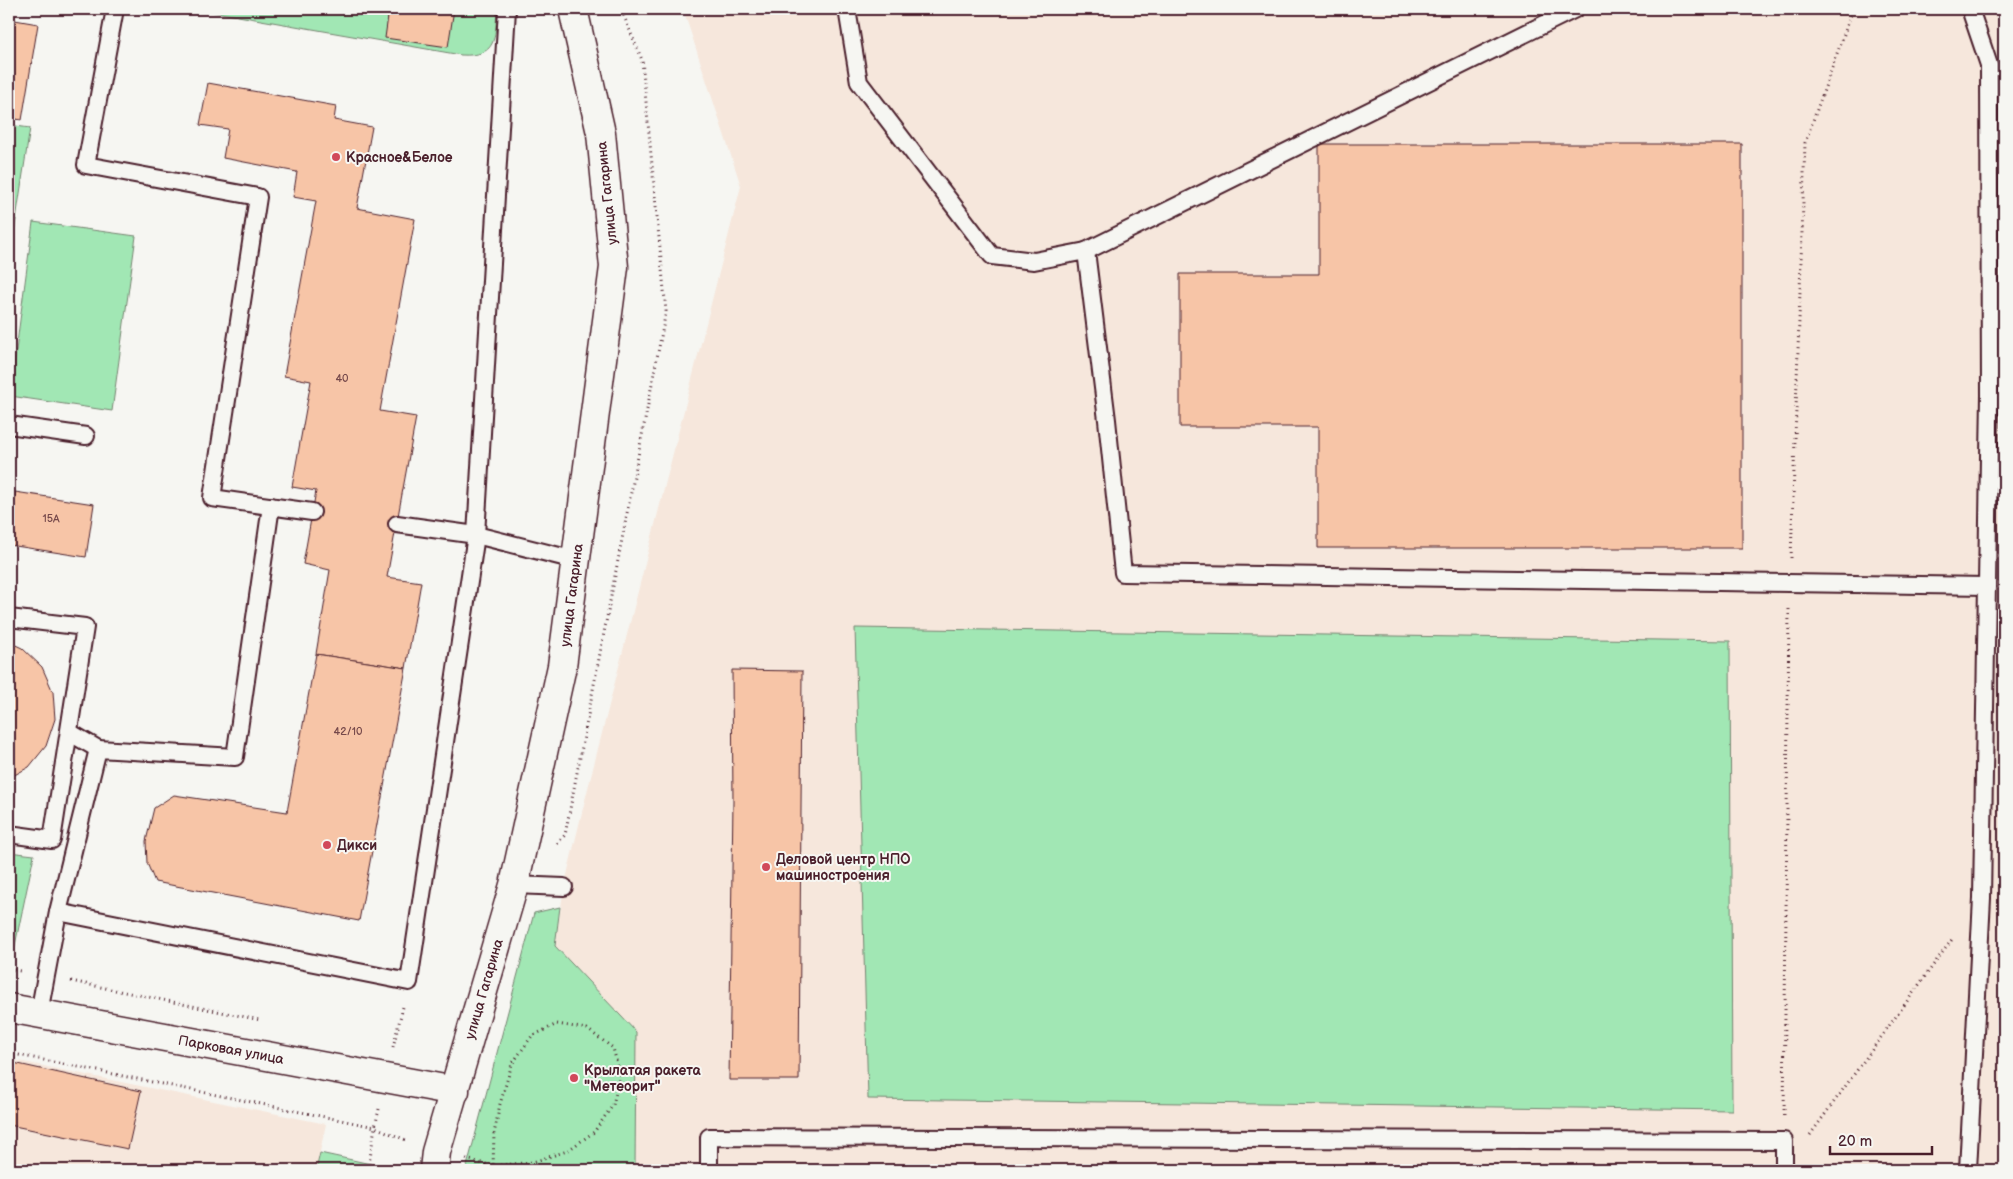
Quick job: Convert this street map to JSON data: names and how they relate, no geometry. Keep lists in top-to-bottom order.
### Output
{
  "streets": {
    "street": ["улица Гагарина", "Парковая улица"]
  },
  "crossings": [
    ["улица Гагарина", "Парковая улица"]
  ],
  "places": [
    "Красное&Белое",
    "Дикси",
    "Деловой центр НПО машиностроения",
    "Крылатая ракета \"Метеорит\""
  ],
  "house_numbers": ["40", "15А", "42/10"],
  "scale_bar": "20 m"
}
